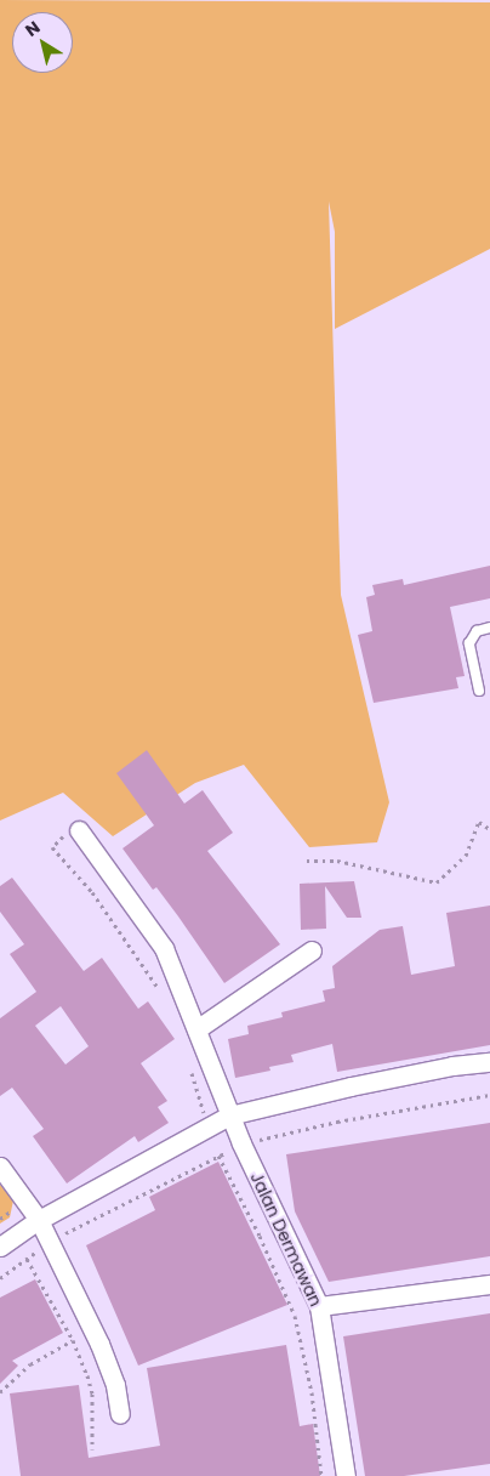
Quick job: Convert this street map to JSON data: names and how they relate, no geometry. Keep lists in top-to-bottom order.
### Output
{
  "streets": {
    "street": ["Jalan Dermawan"]
  },
  "north": "top left"
}
